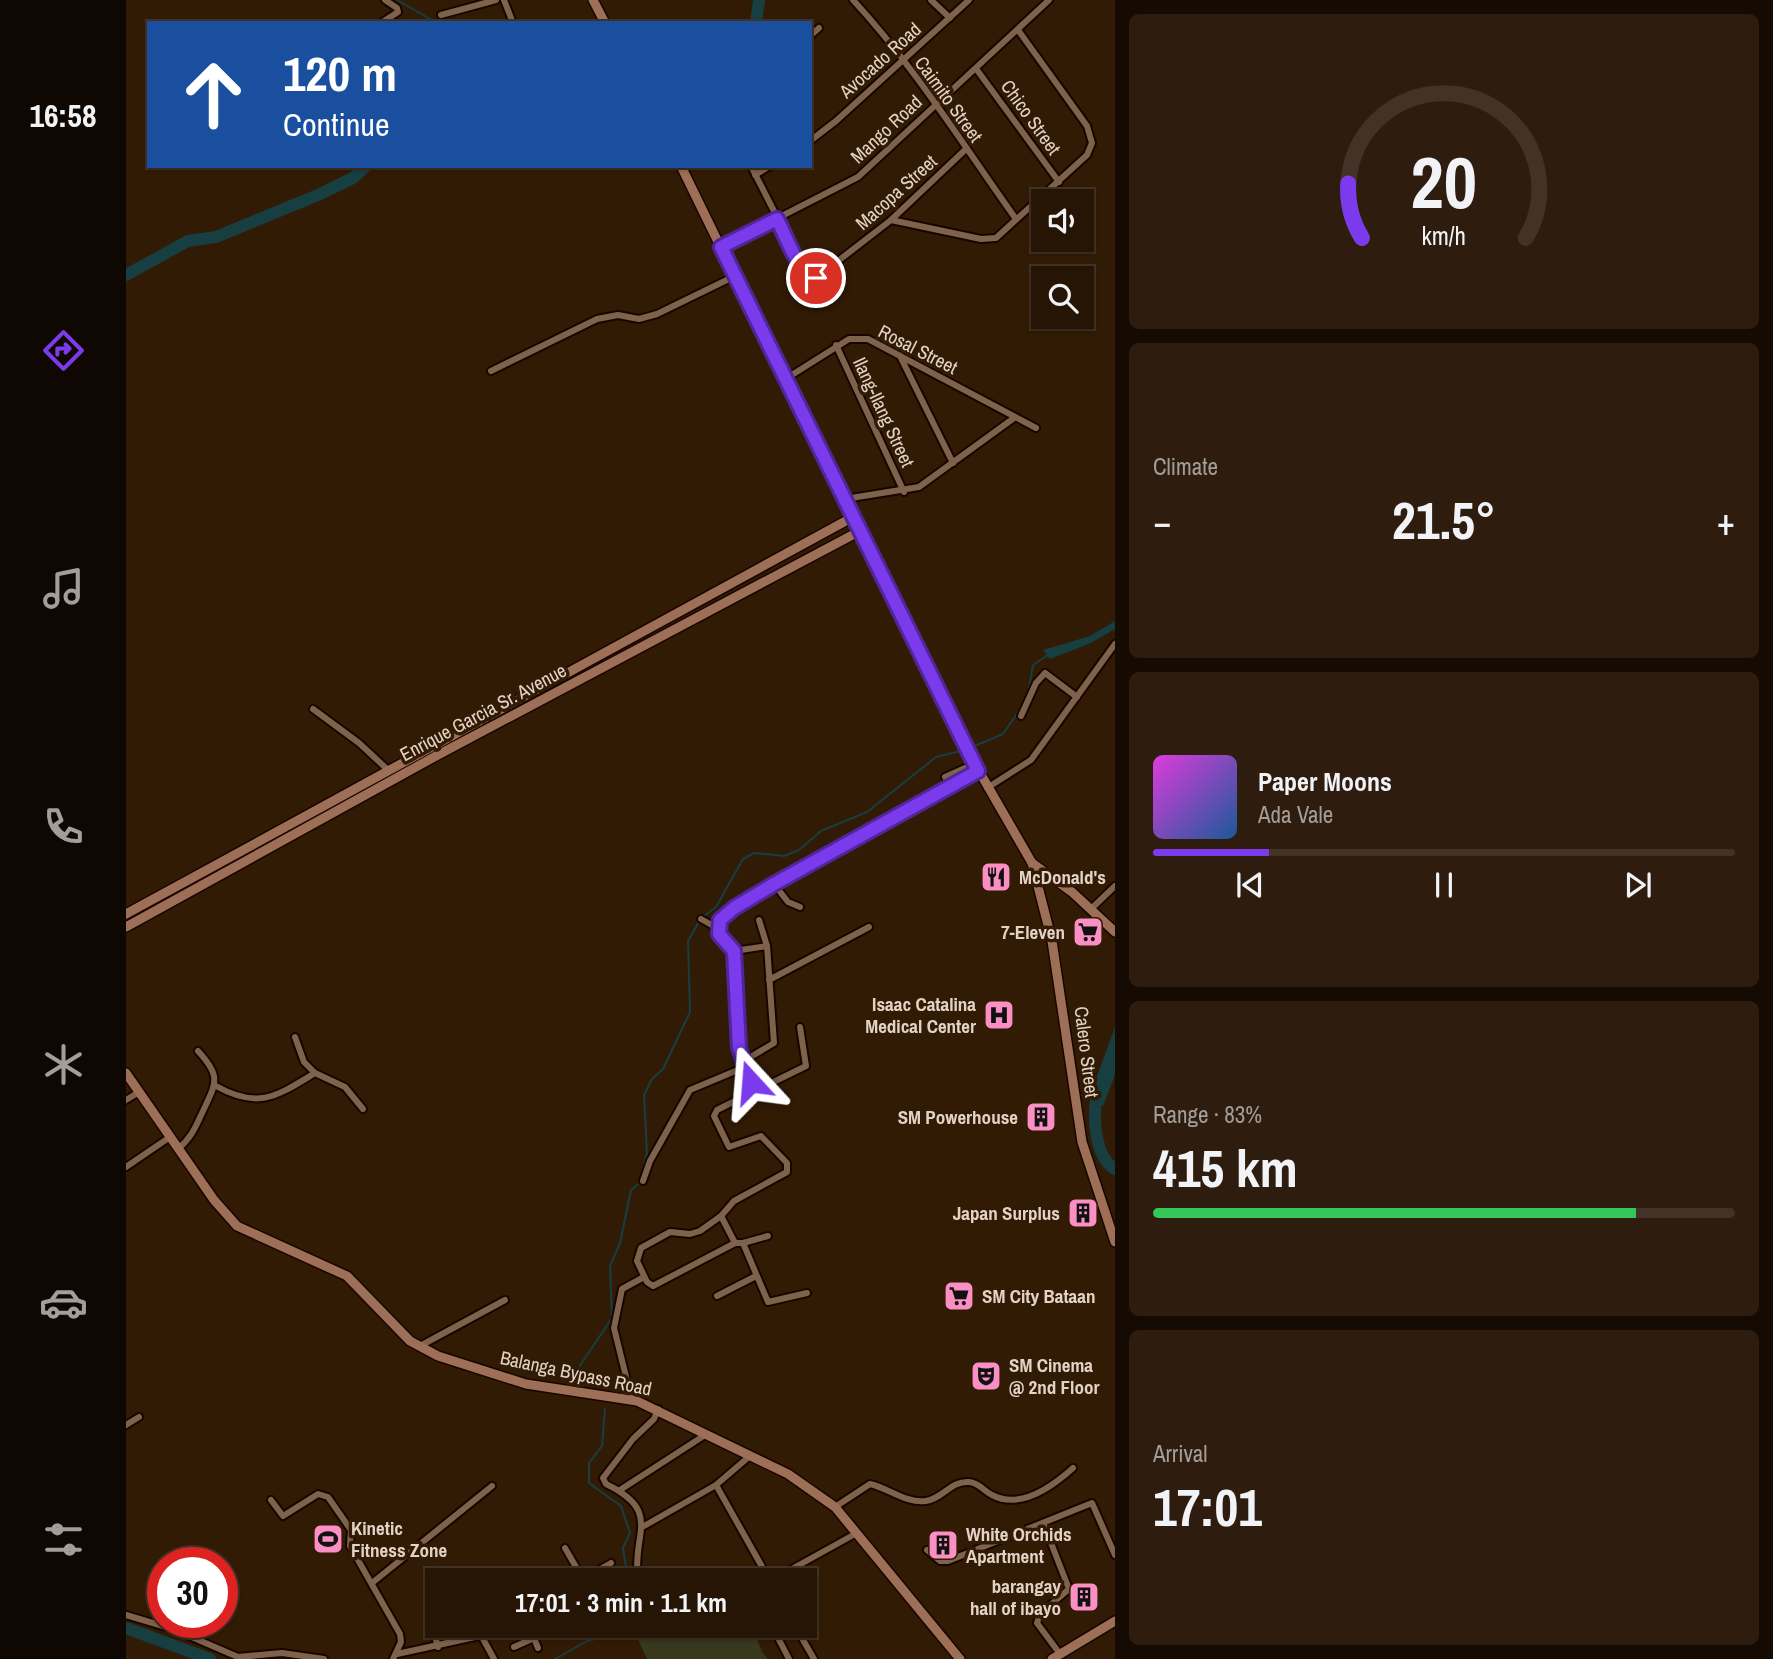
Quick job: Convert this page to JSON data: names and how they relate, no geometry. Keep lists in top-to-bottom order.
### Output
{
  "streets": {
    "main road": ["Enrique Garcia Sr. Avenue", "Calero Street", "Balanga Bypass Road"],
    "street": [
      "Avocado Road",
      "Caimito Street",
      "Chico Street",
      "Mango Road",
      "Macopa Street",
      "Rosal Street",
      "Ilang-Ilang Street"
    ]
  },
  "crossings": [
    ["Avocado Road", "Caimito Street"],
    ["Caimito Street", "Mango Road"],
    ["Caimito Street", "Macopa Street"],
    ["Chico Street", "Mango Road"],
    ["Mango Road", "Macopa Street"],
    ["Rosal Street", "Ilang-Ilang Street"]
  ],
  "places": {
    "restaurant": ["McDonald's"],
    "supermarket": ["7-Eleven", "SM City Bataan"],
    "hospital": ["Isaac Catalina Medical Center"],
    "building": [
      "SM Powerhouse",
      "Japan Surplus",
      "White Orchids Apartment",
      "barangay hall of ibayo"
    ],
    "theatre": ["SM Cinema @ 2nd Floor"],
    "sports": ["Kinetic Fitness Zone"]
  },
  "page": {
    "tabs": "16:58",
    "turn": ["120 m", "Continue"],
    "tile": [
      "Climate",
      ["Range · 83%", "415 km"],
      ["Arrival", "17:01"]
    ],
    "heat": ["−", "21.5°", "+"],
    "song": ["Paper Moons", "Ada Vale"],
    "limit": "30",
    "trip": "17:01 · 3 min · 1.1 km",
    "gauge": ["20", "km/h"]
  }
}
